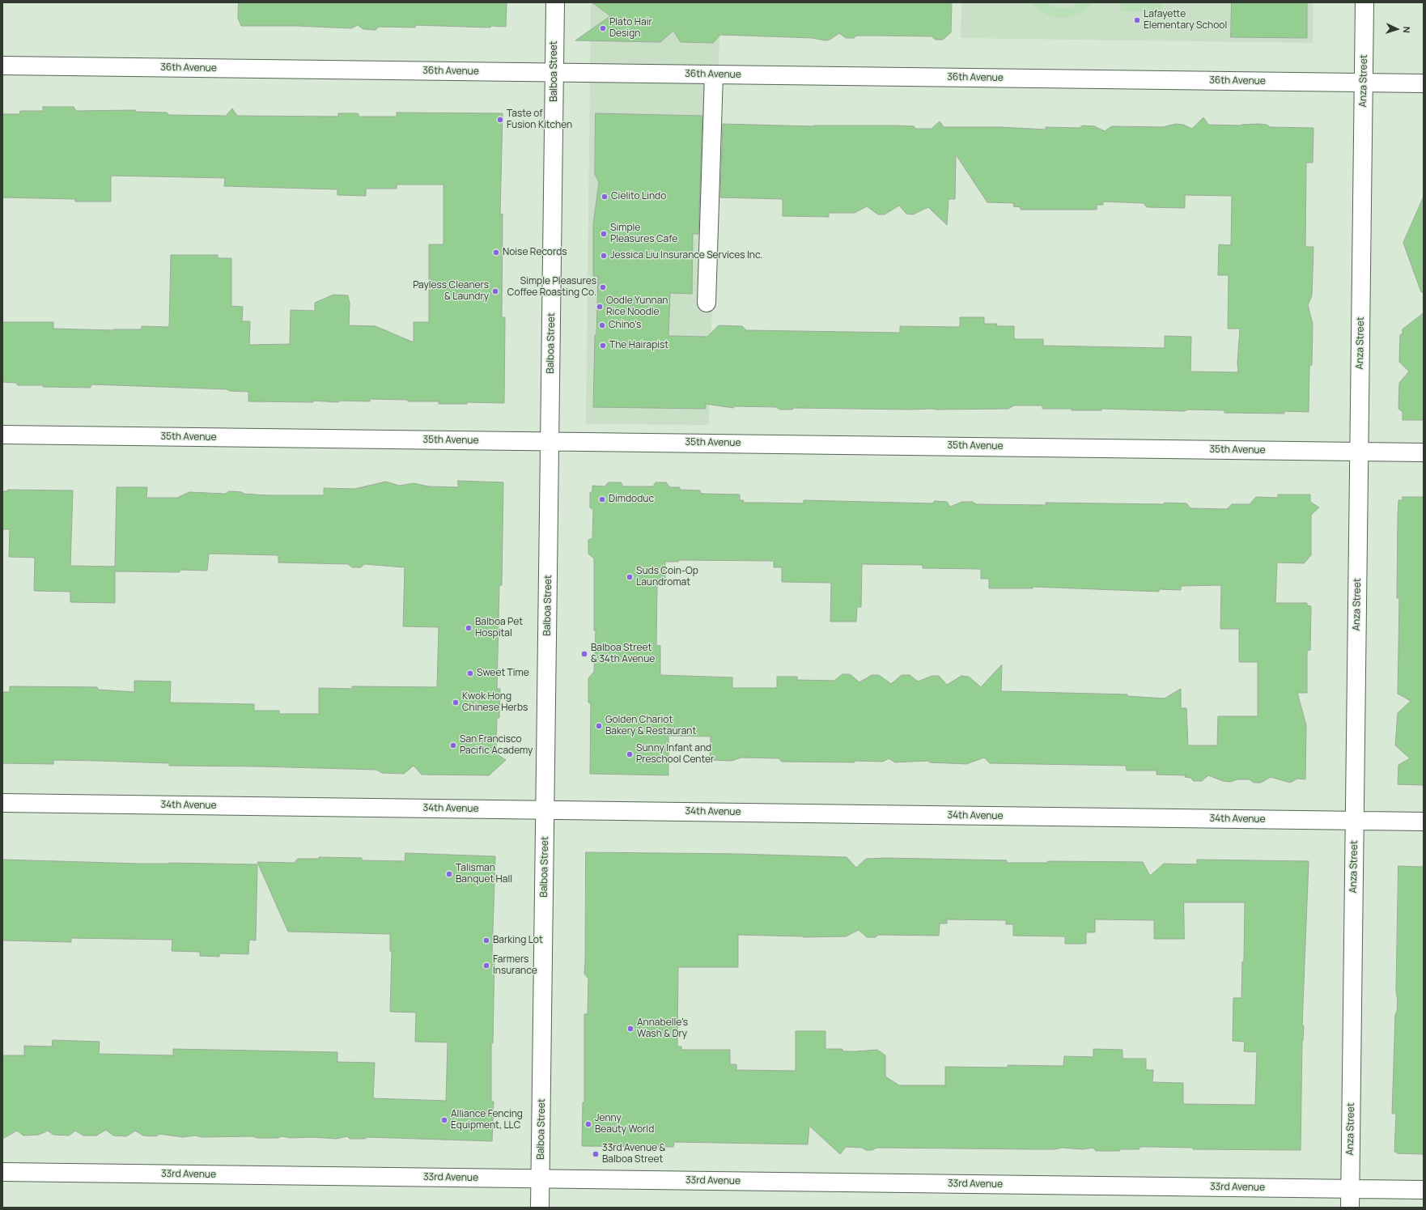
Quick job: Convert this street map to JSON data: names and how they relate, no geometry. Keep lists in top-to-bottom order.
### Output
{
  "streets": {
    "street": [
      "36th Avenue",
      "Balboa Street",
      "Anza Street",
      "35th Avenue",
      "34th Avenue",
      "33rd Avenue"
    ]
  },
  "crossings": [
    ["36th Avenue", "Balboa Street"],
    ["36th Avenue", "Anza Street"],
    ["Balboa Street", "35th Avenue"],
    ["Balboa Street", "34th Avenue"],
    ["Balboa Street", "33rd Avenue"],
    ["Anza Street", "35th Avenue"],
    ["Anza Street", "34th Avenue"],
    ["Anza Street", "33rd Avenue"]
  ],
  "places": [
    "Lafayette Elementary School",
    "Plato Hair Design",
    "Taste of Fusion Kitchen",
    "Cielito Lindo",
    "Simple Pleasures Cafe",
    "Noise Records",
    "Jessica Liu Insurance Services Inc.",
    "Simple Pleasures Coffee Roasting Co.",
    "Payless Cleaners & Laundry",
    "Oodle Yunnan Rice Noodle",
    "Chino's",
    "The Hairapist",
    "Dimdoduc",
    "Suds Coin-Op Laundromat",
    "Balboa Pet Hospital",
    "Balboa Street & 34th Avenue",
    "Sweet Time",
    "Kwok Hong Chinese Herbs",
    "Golden Chariot Bakery & Restaurant",
    "San Francisco Pacific Academy",
    "Sunny Infant and Preschool Center",
    "Talisman Banquet Hall",
    "Barking Lot",
    "Farmers Insurance",
    "Annabelle's Wash & Dry",
    "Alliance Fencing Equipment, LLC",
    "Jenny Beauty World",
    "33rd Avenue & Balboa Street"
  ],
  "north": "right"
}
